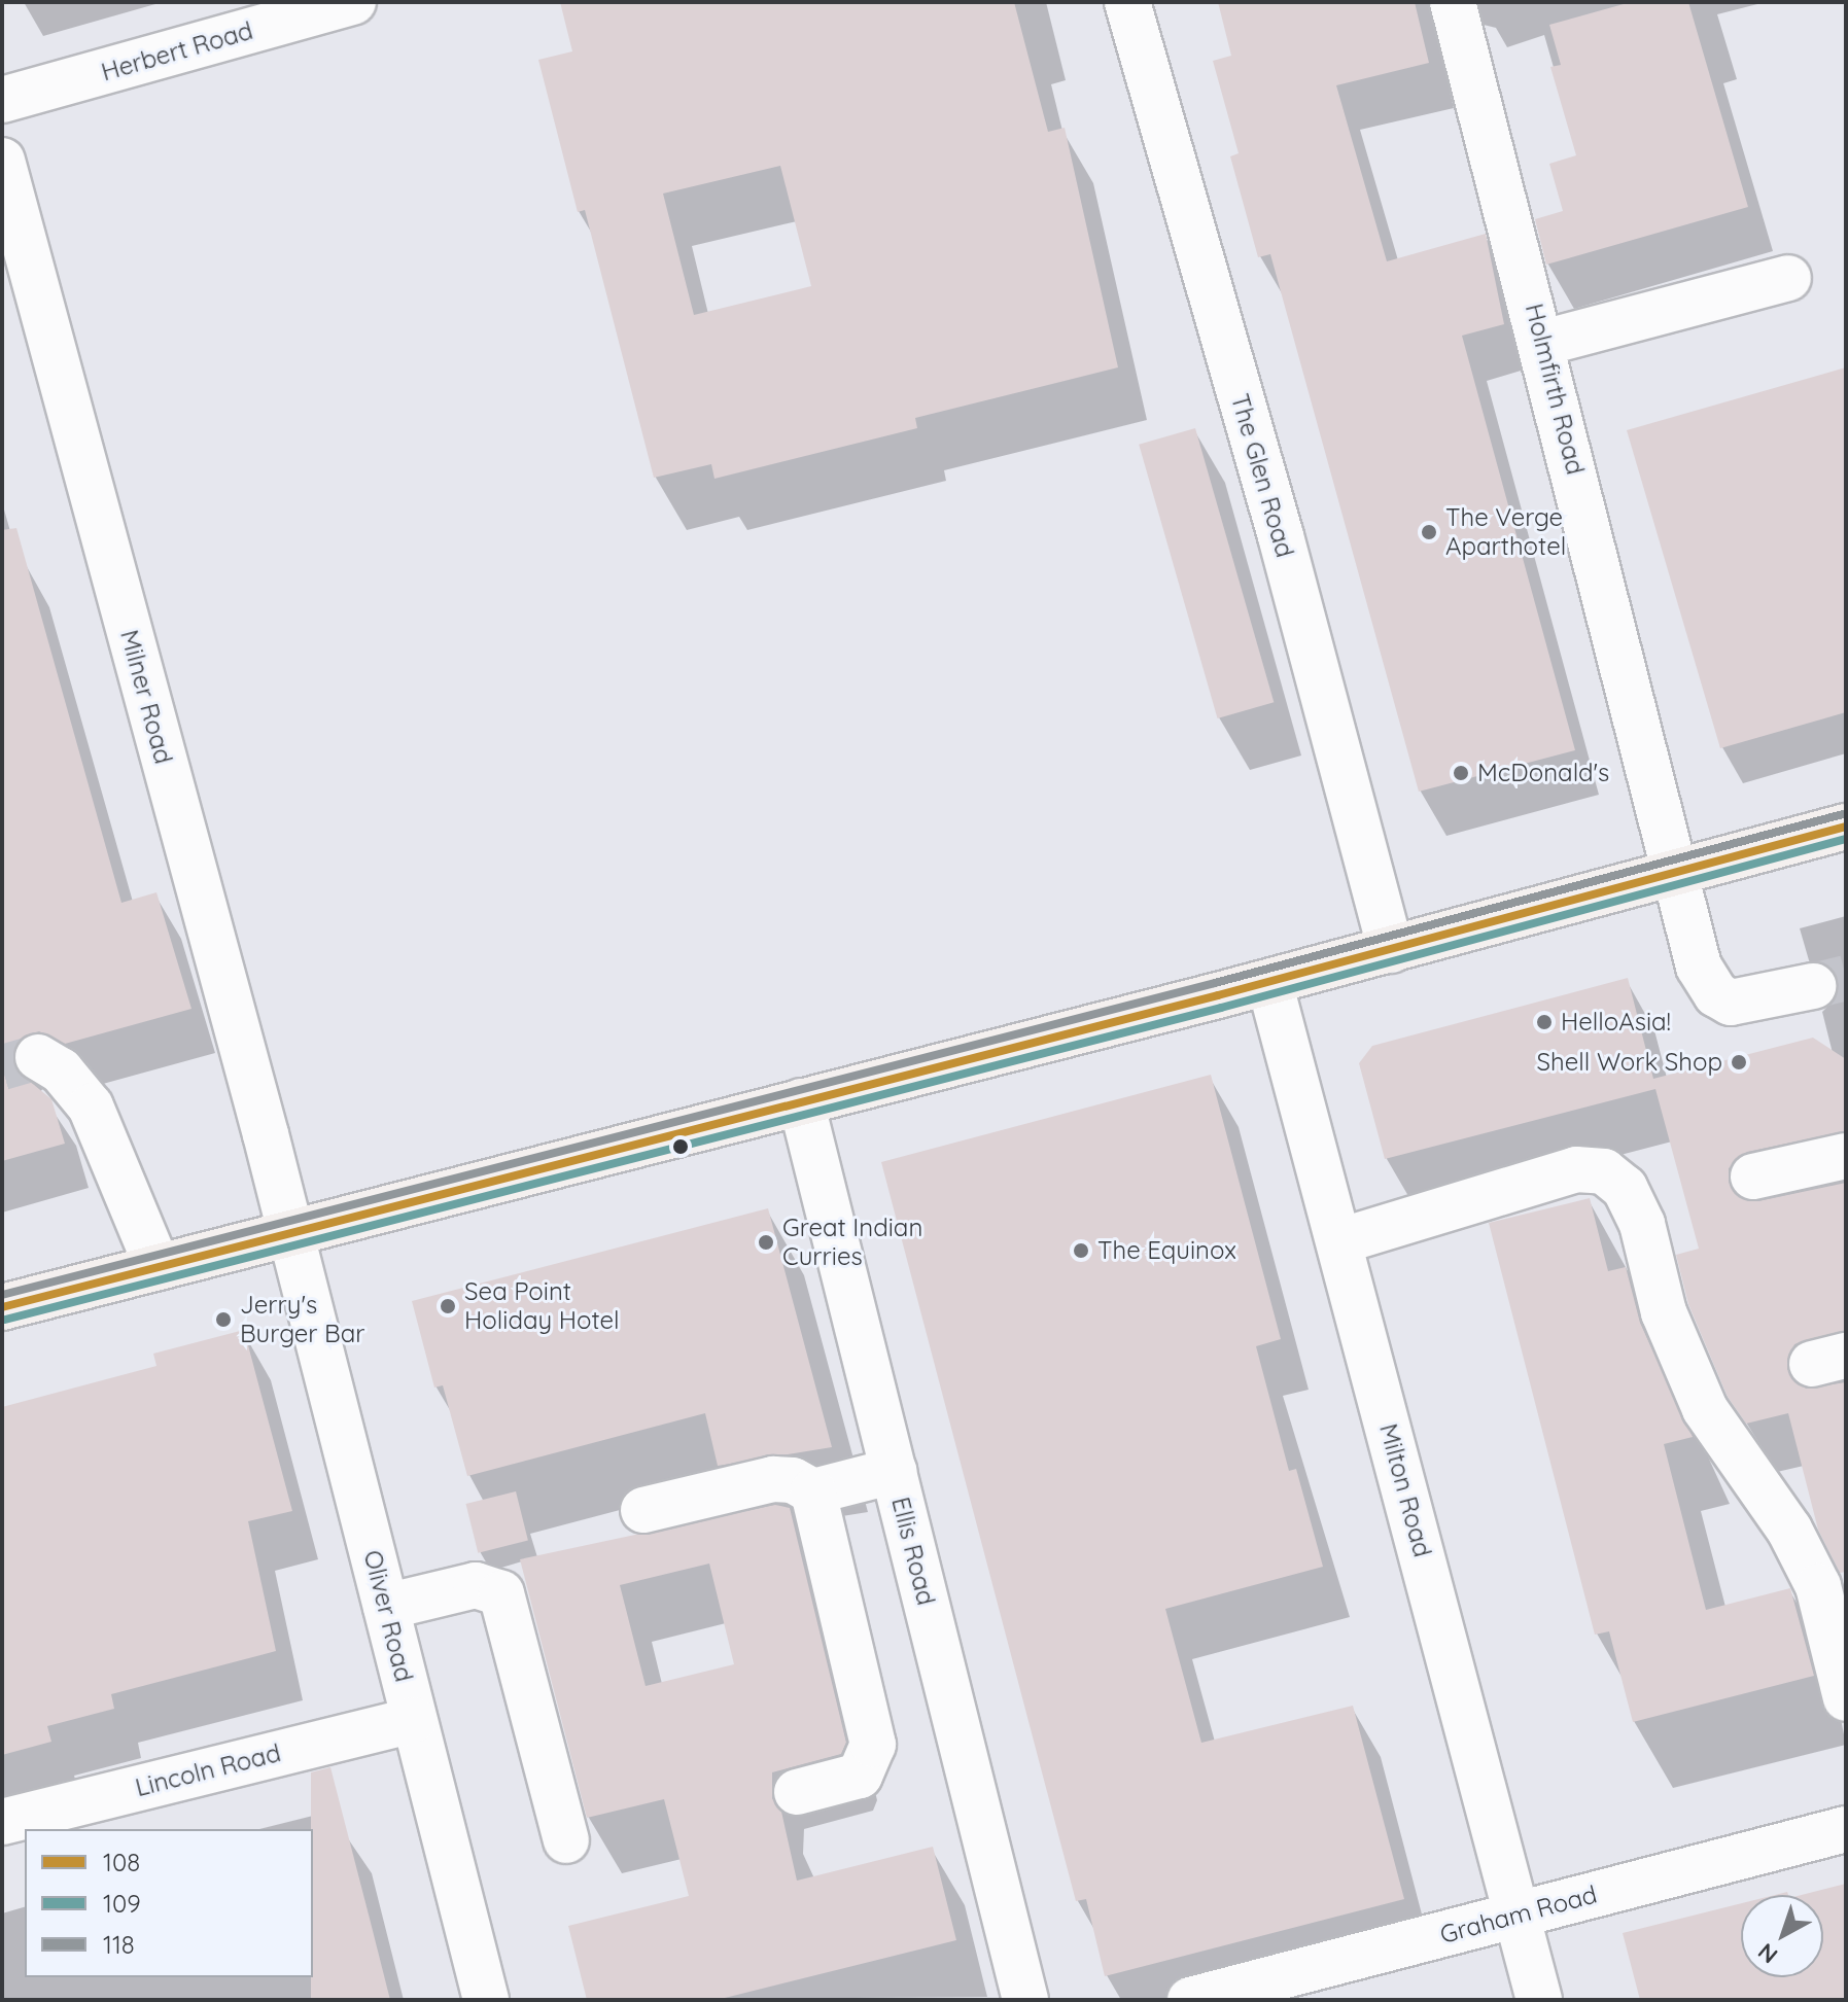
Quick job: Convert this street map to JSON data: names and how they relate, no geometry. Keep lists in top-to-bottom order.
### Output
{
  "streets": {
    "street": [
      "Herbert Road",
      "Holmfirth Road",
      "The Glen Road",
      "Milner Road",
      "Milton Road",
      "Ellis Road",
      "Oliver Road",
      "Lincoln Road",
      "Graham Road"
    ]
  },
  "crossings": [
    ["Milner Road", "Oliver Road"],
    ["Milton Road", "Graham Road"],
    ["Oliver Road", "Lincoln Road"]
  ],
  "places": [
    "The Verge Aparthotel",
    "McDonald's",
    "HelloAsia!",
    "Shell Work Shop",
    "Great Indian Curries",
    "The Equinox",
    "Sea Point Holiday Hotel",
    "Jerry's Burger Bar"
  ],
  "lines": ["transit line 118", "transit line 108", "transit line 109"],
  "legend": ["108", "109", "118"],
  "north": "bottom left"
}
